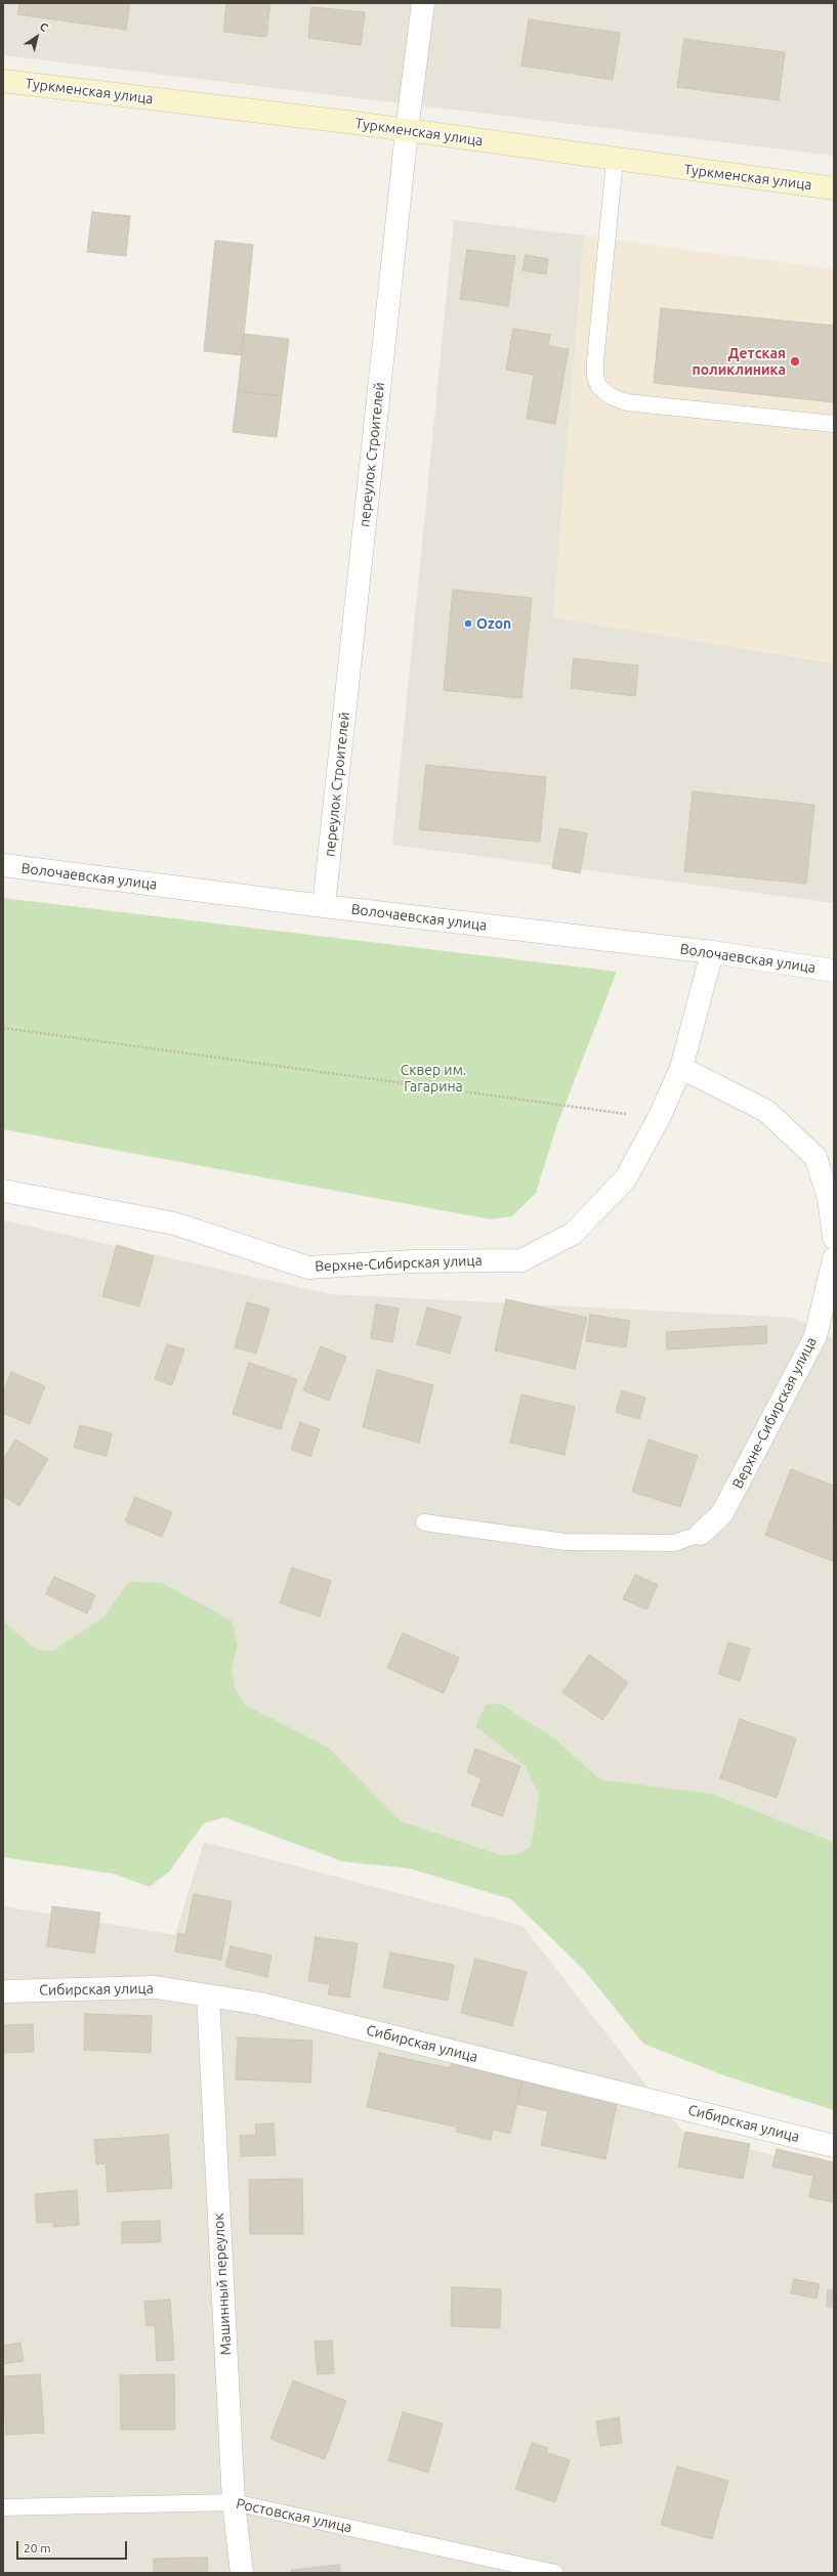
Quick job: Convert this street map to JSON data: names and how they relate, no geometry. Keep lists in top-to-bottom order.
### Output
{
  "streets": {
    "main road": ["Туркменская улица"],
    "street": [
      "переулок Строителей",
      "Волочаевская улица",
      "Верхне-Сибирская улица",
      "Сибирская улица",
      "Машинный переулок"
    ],
    "lane": ["Ростовская улица"]
  },
  "crossings": [
    ["Туркменская улица", "переулок Строителей"],
    ["переулок Строителей", "Волочаевская улица"],
    ["Волочаевская улица", "Верхне-Сибирская улица"],
    ["Сибирская улица", "Машинный переулок"],
    ["Машинный переулок", "Ростовская улица"]
  ],
  "parks": ["Сквер им. Гагарина"],
  "places": ["Детская поликлиника", "Ozon"],
  "scale_bar": "20 m",
  "north": "top right"
}
